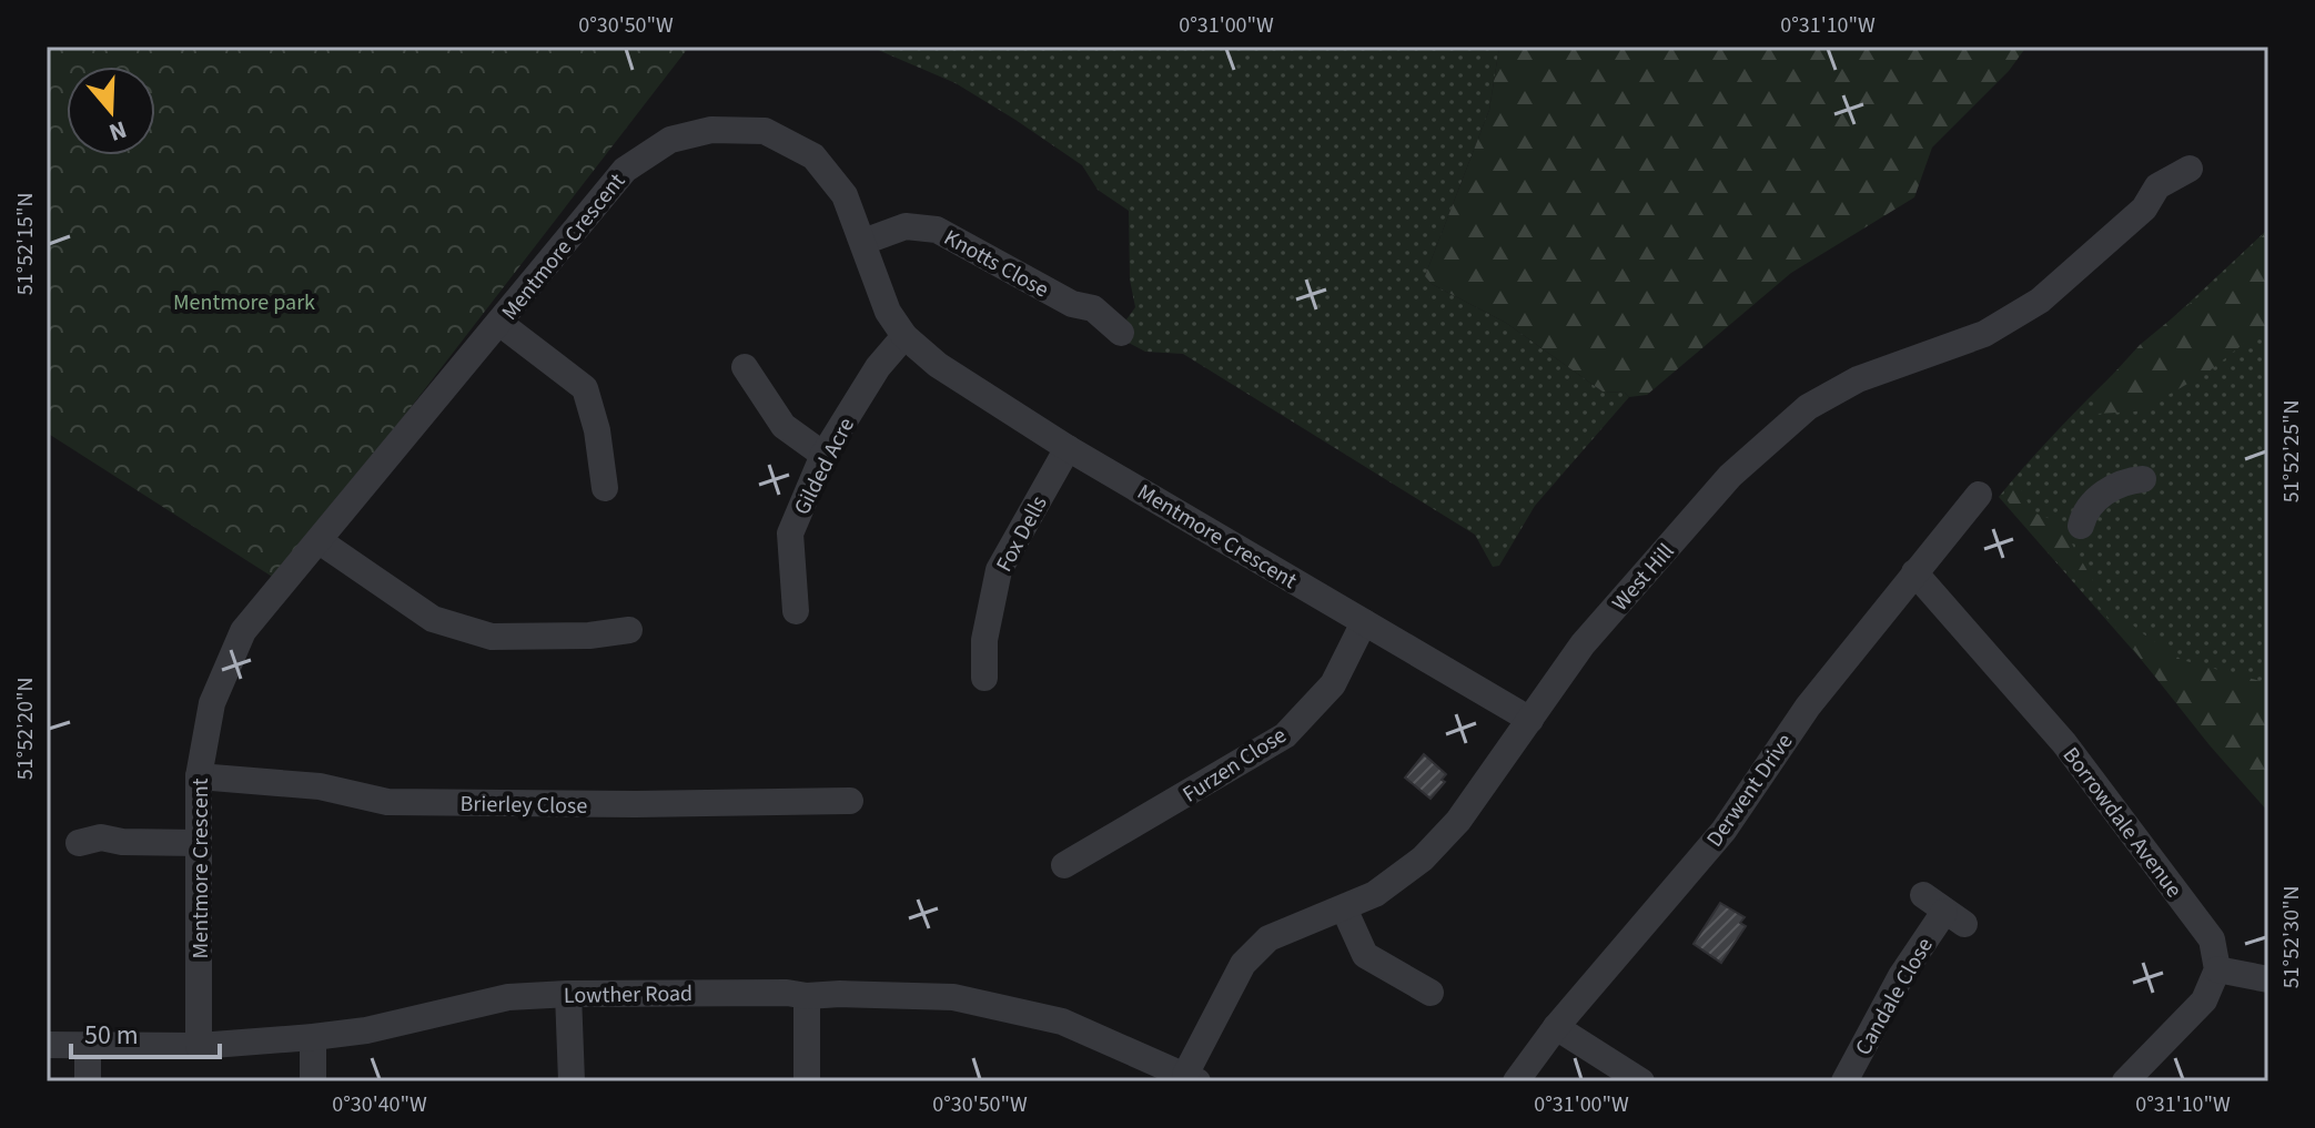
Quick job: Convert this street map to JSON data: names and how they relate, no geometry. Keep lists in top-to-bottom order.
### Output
{
  "streets": {
    "street": [
      "Mentmore Crescent",
      "Knotts Close",
      "Gilded Acre",
      "Fox Dells",
      "West Hill",
      "Furzen Close",
      "Derwent Drive",
      "Brierley Close",
      "Borrowdale Avenue",
      "Lowther Road",
      "Candale Close"
    ]
  },
  "crossings": [
    ["Mentmore Crescent", "Knotts Close"],
    ["Mentmore Crescent", "Gilded Acre"],
    ["Mentmore Crescent", "Fox Dells"],
    ["Mentmore Crescent", "West Hill"],
    ["Mentmore Crescent", "Furzen Close"],
    ["Mentmore Crescent", "Brierley Close"],
    ["Mentmore Crescent", "Lowther Road"],
    ["West Hill", "Lowther Road"],
    ["Derwent Drive", "Borrowdale Avenue"]
  ],
  "parks": ["Mentmore park"],
  "scale_bar": "50 m",
  "north": "bottom",
  "coordinates": [
    "0°30'50\"W",
    "0°31'00\"W",
    "0°31'10\"W",
    "51°52'15\"N",
    "51°52'25\"N",
    "51°52'20\"N",
    "51°52'30\"N",
    "0°30'40\"W"
  ]
}
